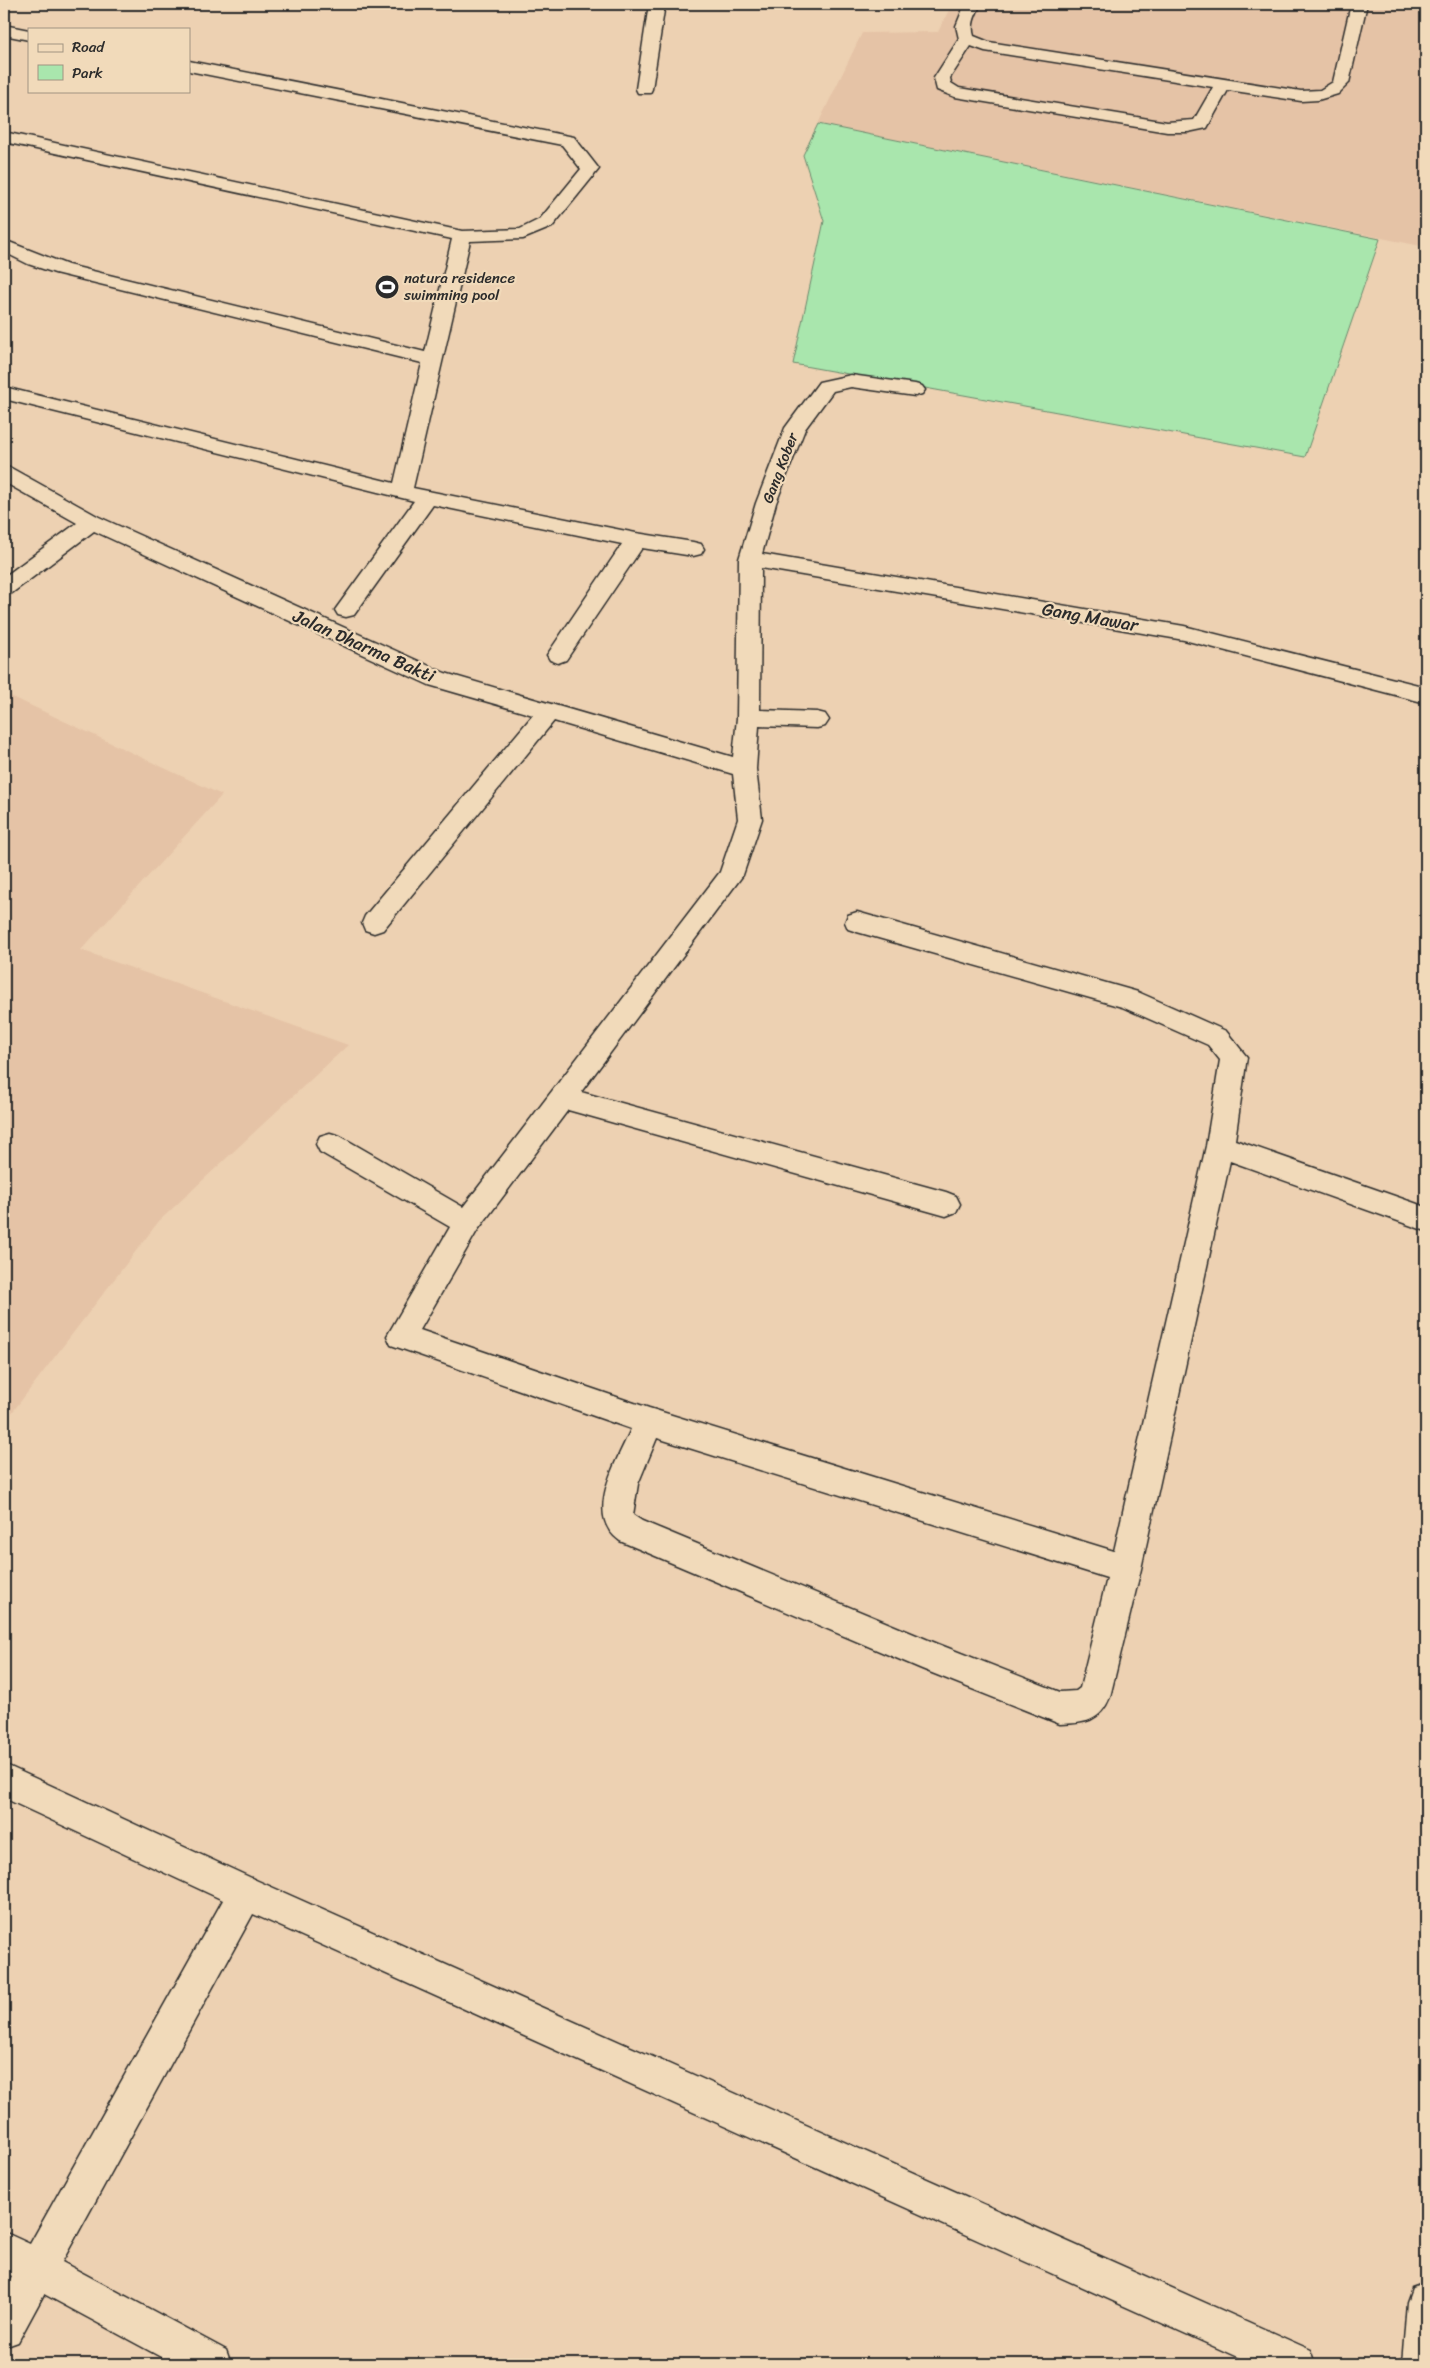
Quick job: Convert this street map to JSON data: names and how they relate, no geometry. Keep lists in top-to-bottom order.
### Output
{
  "streets": {
    "street": ["Gang Kober", "Gang Mawar", "Jalan Dharma Bakti"]
  },
  "crossings": [
    ["Gang Kober", "Gang Mawar"],
    ["Gang Kober", "Jalan Dharma Bakti"]
  ],
  "places": {
    "sports": ["natura residence swimming pool"]
  },
  "legend": ["Road", "Park"]
}
